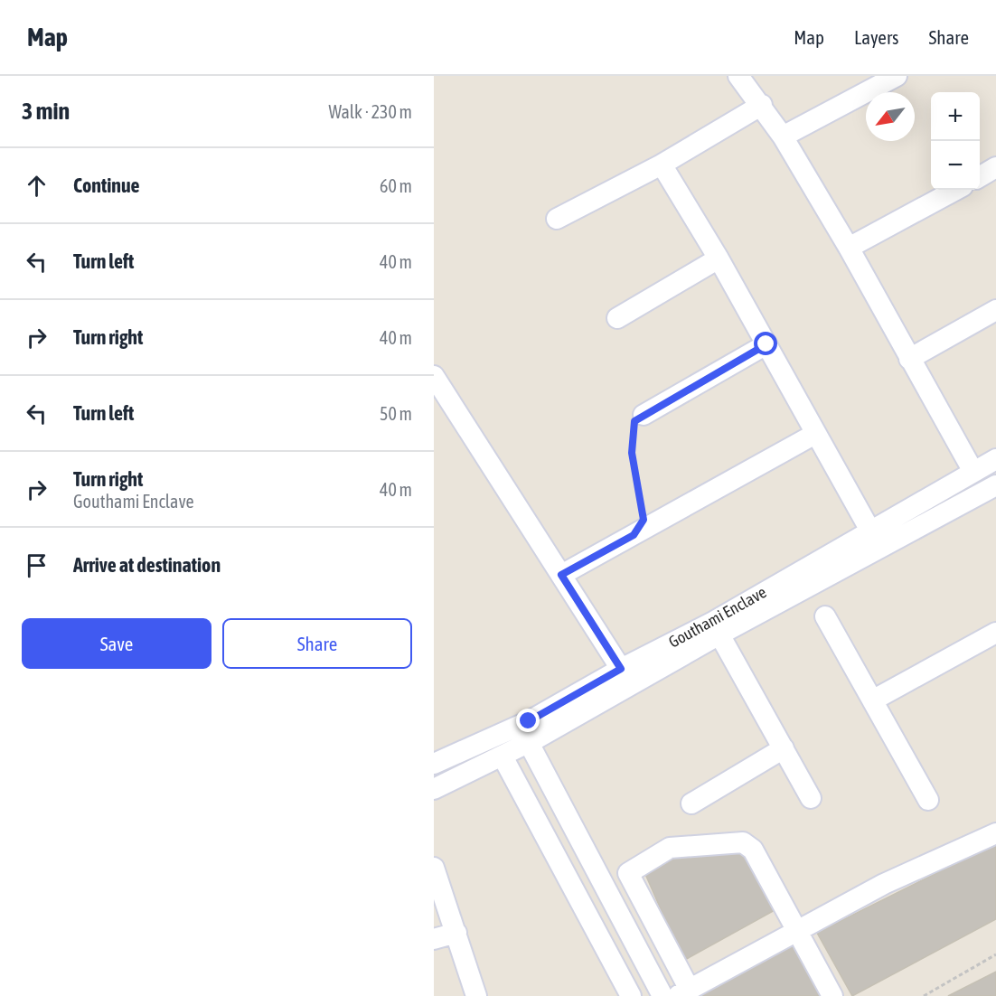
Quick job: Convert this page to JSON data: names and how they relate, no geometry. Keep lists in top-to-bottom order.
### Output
{
  "streets": {
    "street": ["Gouthami Enclave"]
  },
  "north": "bottom left",
  "page": {
    "header": "Map",
    "nav": ["Map", "Layers", "Share"],
    "heading": ["3 min", "Walk · 230 m"],
    "map_buttons": ["+", "−"],
    "list": [
      ["Continue", "60 m"],
      ["Turn left", "40 m"],
      ["Turn right", "40 m"],
      ["Turn left", "50 m"],
      ["Turn right", "Gouthami Enclave", "40 m"],
      "Arrive at destination"
    ],
    "buttons": ["Save", "Share"]
  }
}
